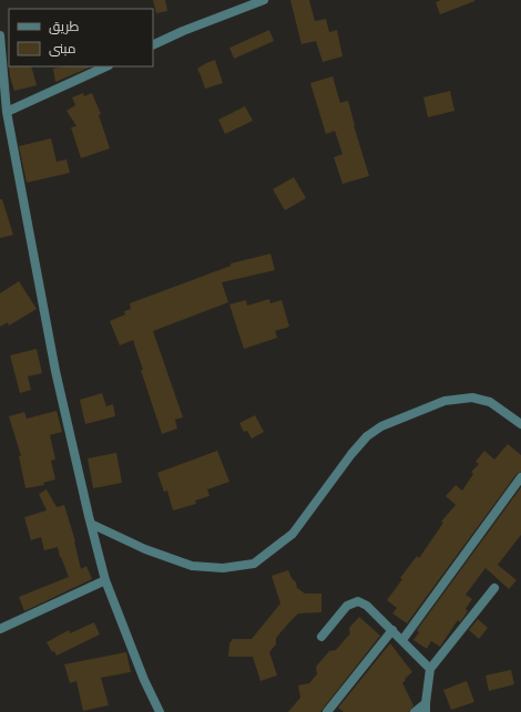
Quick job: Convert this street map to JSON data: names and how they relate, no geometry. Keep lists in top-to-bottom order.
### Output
{
  "legend": ["طريق", "مبنى"]
}
